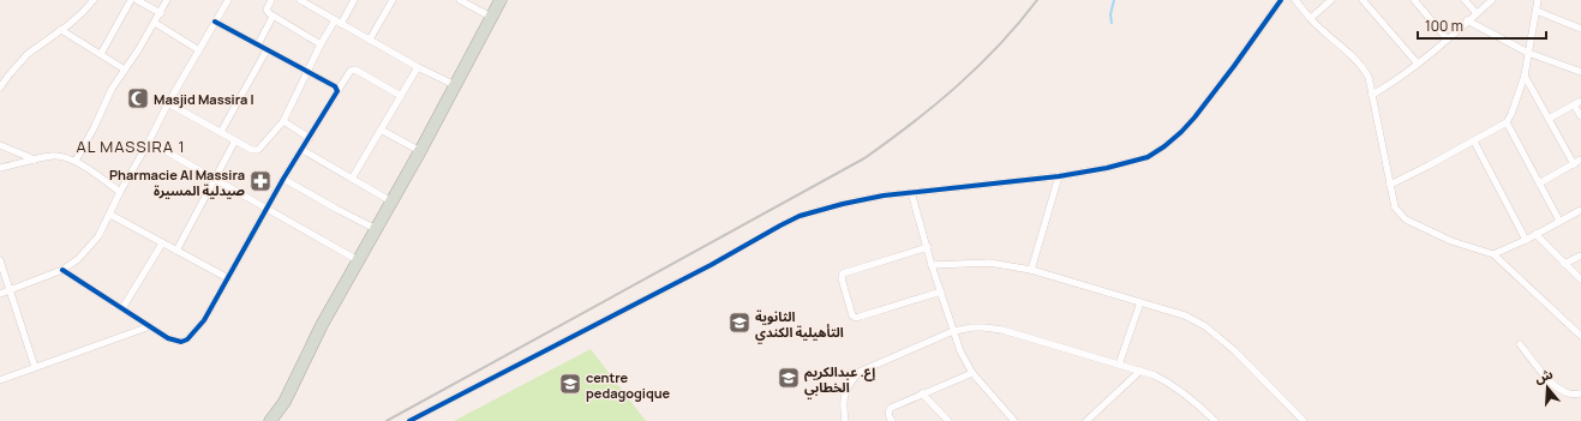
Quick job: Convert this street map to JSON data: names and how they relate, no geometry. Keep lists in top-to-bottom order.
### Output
{
  "districts": ["AL MASSIRA 1"],
  "places": {
    "mosque": ["Masjid Massira I"],
    "pharmacy": ["Pharmacie Al Massira صيدلية المسيرة"],
    "school or university": ["الثانوية التأهيلية الكندي", "إع. عبدالكريم الخطابي", "centre pedagogique"]
  },
  "scale_bar": "100 m",
  "north": "top"
}
